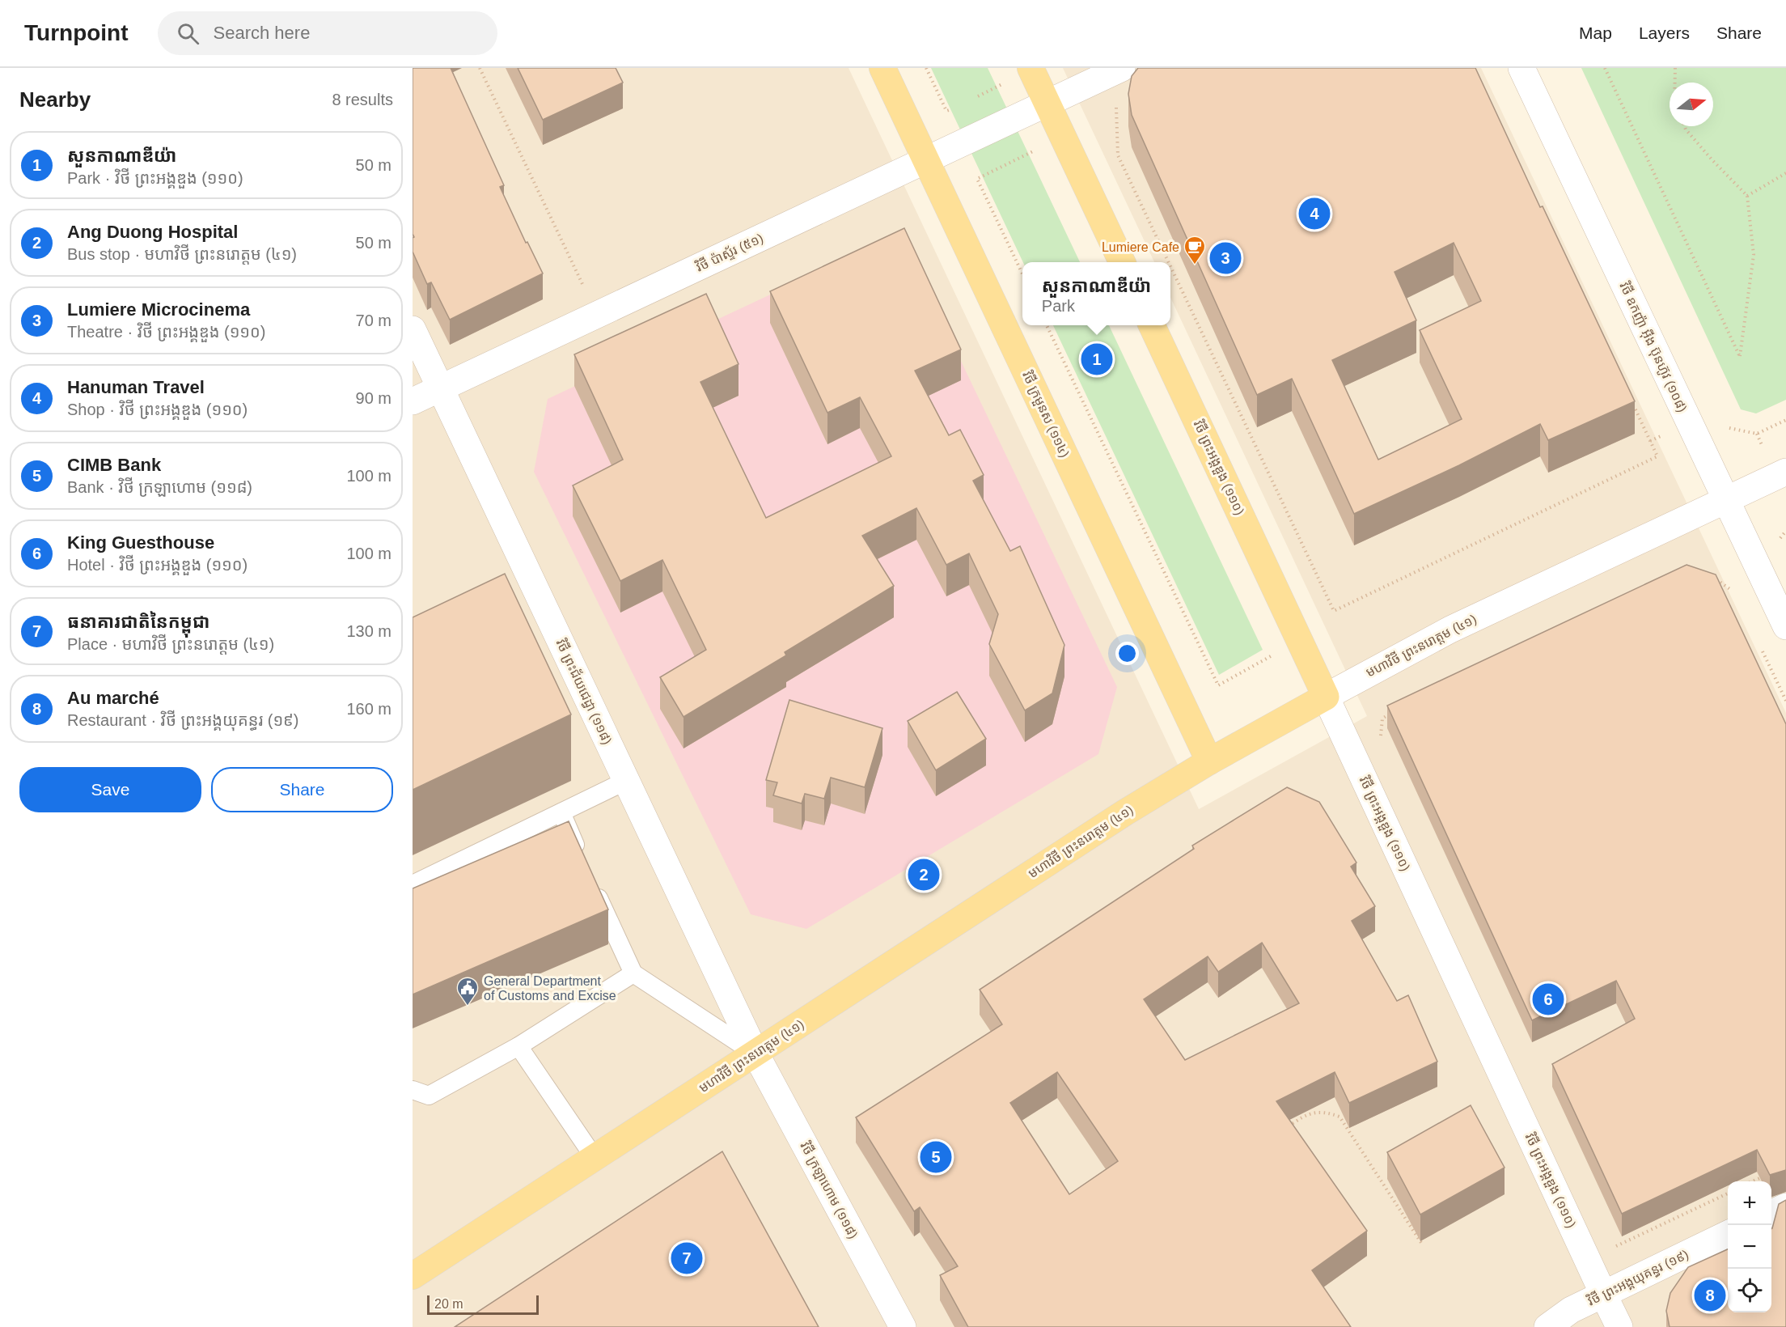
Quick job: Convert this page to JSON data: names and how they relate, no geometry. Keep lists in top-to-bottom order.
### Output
{
  "streets": {
    "main road": ["វិថី ក្រមួនស (១១៤)", "វិថី ព្រះអង្គឌួង (១១០)", "មហាវិថី ព្រះនរោត្តម (៤១)"],
    "street": [
      "វិថី ប៉ាស្ទ័រ (៥១)",
      "វិថី ឧកញ៉ា អ៊ីង ប៊ុនហ៊ូវ (១០៨)",
      "វិថី ព្រះជ័យជេដ្ធា (១១៨)",
      "វិថី ក្រឡាហោម (១១៨)",
      "វិថី ព្រះអង្គយុគន្ធរ (១៩)"
    ]
  },
  "crossings": [
    ["វិថី ប៉ាស្ទ័រ (៥១)", "វិថី ក្រមួនស (១១៤)"],
    ["វិថី ប៉ាស្ទ័រ (៥១)", "វិថី ព្រះជ័យជេដ្ធា (១១៨)"],
    ["វិថី ឧកញ៉ា អ៊ីង ប៊ុនហ៊ូវ (១០៨)", "មហាវិថី ព្រះនរោត្តម (៤១)"],
    ["វិថី ក្រមួនស (១១៤)", "មហាវិថី ព្រះនរោត្តម (៤១)"],
    ["វិថី ព្រះអង្គឌួង (១១០)", "មហាវិថី ព្រះនរោត្តម (៤១)"],
    ["វិថី ព្រះអង្គឌួង (១១០)", "វិថី ព្រះអង្គយុគន្ធរ (១៩)"],
    ["មហាវិថី ព្រះនរោត្តម (៤១)", "វិថី ព្រះជ័យជេដ្ធា (១១៨)"],
    ["មហាវិថី ព្រះនរោត្តម (៤១)", "វិថី ក្រឡាហោម (១១៨)"],
    ["វិថី ព្រះជ័យជេដ្ធា (១១៨)", "វិថី ក្រឡាហោម (១១៨)"]
  ],
  "places": {
    "cafe": ["Lumiere Cafe"],
    "public building": ["General Department of Customs and Excise"]
  },
  "scale_bar": "20 m",
  "north": "right",
  "page": {
    "header": "Turnpoint",
    "search": "Search here",
    "nav": ["Map", "Layers", "Share"],
    "heading": ["Nearby", "8 results"],
    "list": [
      {
        "mark": "1",
        "name": "សួនកាណាឌីយ៉ា",
        "note": "Park · វិថី ព្រះអង្គឌួង (១១០)",
        "value": "50 m"
      },
      {
        "mark": "2",
        "name": "Ang Duong Hospital",
        "note": "Bus stop · មហាវិថី ព្រះនរោត្តម (៤១)",
        "value": "50 m"
      },
      {
        "mark": "3",
        "name": "Lumiere Microcinema",
        "note": "Theatre · វិថី ព្រះអង្គឌួង (១១០)",
        "value": "70 m"
      },
      {
        "mark": "4",
        "name": "Hanuman Travel",
        "note": "Shop · វិថី ព្រះអង្គឌួង (១១០)",
        "value": "90 m"
      },
      {
        "mark": "5",
        "name": "CIMB Bank",
        "note": "Bank · វិថី ក្រឡាហោម (១១៨)",
        "value": "100 m"
      },
      {
        "mark": "6",
        "name": "King Guesthouse",
        "note": "Hotel · វិថី ព្រះអង្គឌួង (១១០)",
        "value": "100 m"
      },
      {
        "mark": "7",
        "name": "ធនាគារជាតិនៃកម្ពុជា",
        "note": "Place · មហាវិថី ព្រះនរោត្តម (៤១)",
        "value": "130 m"
      },
      {
        "mark": "8",
        "name": "Au marché",
        "note": "Restaurant · វិថី ព្រះអង្គយុគន្ធរ (១៩)",
        "value": "160 m"
      }
    ],
    "pins": [
      "4",
      "3",
      "1",
      "2",
      "6",
      "5",
      "7",
      "8"
    ],
    "popup": ["សួនកាណាឌីយ៉ា", "Park"],
    "buttons": ["Save", "Share"],
    "map_buttons": ["+", "−"],
    "scale": "20 m"
  }
}
